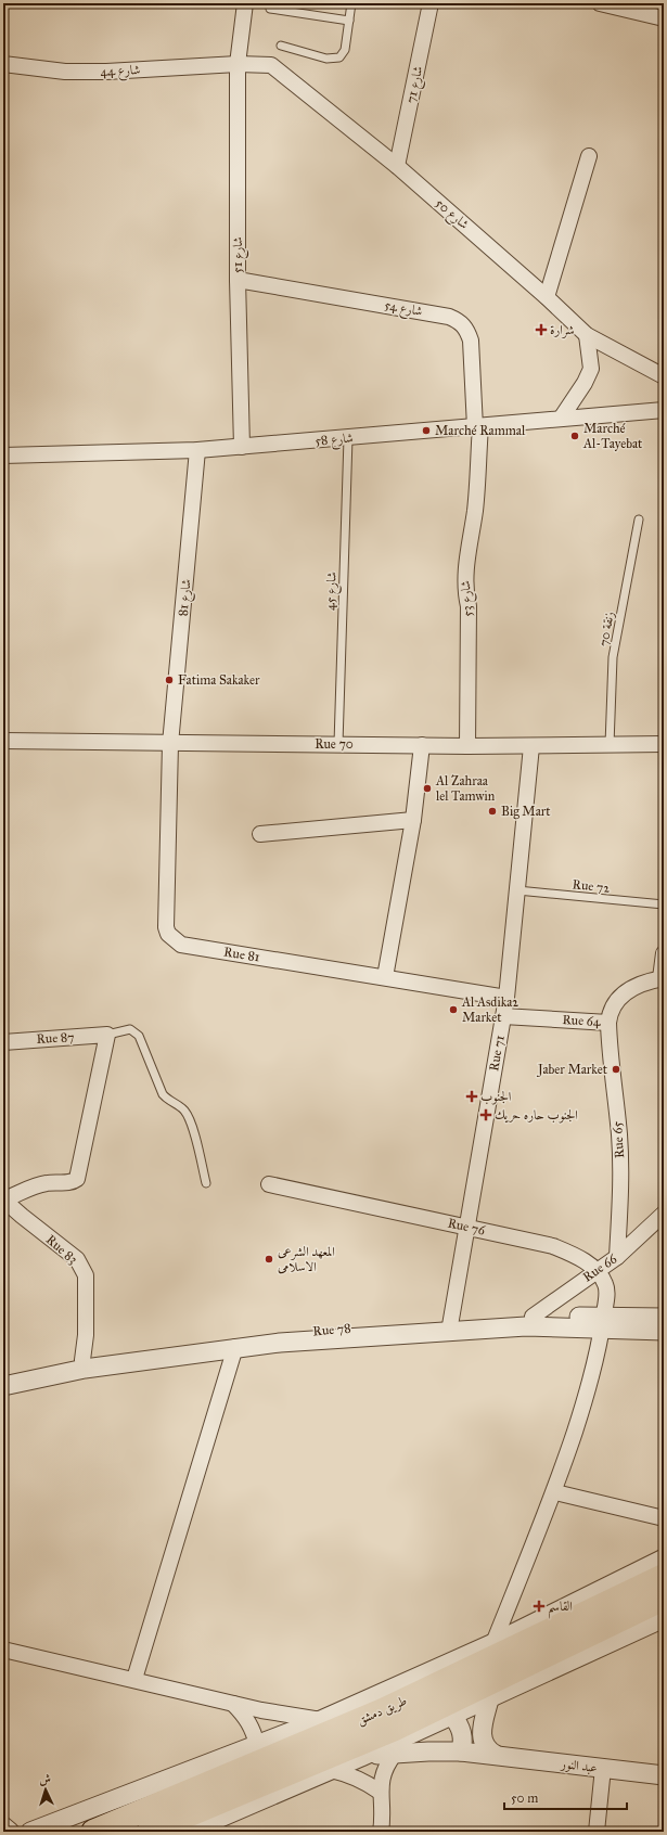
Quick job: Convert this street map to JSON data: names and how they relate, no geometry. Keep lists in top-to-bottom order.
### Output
{
  "streets": {
    "highway": ["طريق دمشق"],
    "street": [
      "شارع 44",
      "شارع 71",
      "شارع 50",
      "شارع 51",
      "شارع 54",
      "شارع 58",
      "شارع 81",
      "شارع 53",
      "Rue 70",
      "Rue 81",
      "Rue 64",
      "Rue 87",
      "Rue 71",
      "Rue 65",
      "Rue 76",
      "Rue 83",
      "Rue 66",
      "Rue 78",
      "عبد النور"
    ],
    "lane": ["شارع 45", "زنقة 70", "Rue 72"]
  },
  "crossings": [
    ["شارع 44", "شارع 50"],
    ["شارع 44", "شارع 51"],
    ["شارع 71", "شارع 50"],
    ["شارع 50", "شارع 51"],
    ["شارع 51", "شارع 54"],
    ["شارع 51", "شارع 58"],
    ["شارع 54", "شارع 58"],
    ["شارع 54", "شارع 53"],
    ["شارع 58", "شارع 45"],
    ["شارع 58", "شارع 81"],
    ["شارع 58", "شارع 53"],
    ["شارع 45", "Rue 70"],
    ["شارع 81", "Rue 70"],
    ["شارع 81", "Rue 81"],
    ["شارع 53", "Rue 70"],
    ["زنقة 70", "Rue 70"],
    ["Rue 70", "Rue 81"],
    ["Rue 70", "Rue 71"],
    ["Rue 72", "Rue 71"],
    ["Rue 81", "Rue 71"],
    ["Rue 64", "Rue 71"],
    ["Rue 64", "Rue 65"],
    ["Rue 71", "Rue 76"],
    ["Rue 71", "Rue 78"],
    ["Rue 65", "Rue 66"],
    ["Rue 76", "Rue 66"],
    ["Rue 83", "Rue 78"],
    ["Rue 66", "Rue 78"]
  ],
  "places": {
    "health": [
      "شرارة",
      "الجنوب",
      "الجنوب حاره حريك",
      "القاسم"
    ],
    "other": [
      "Marché Rammal",
      "Marché Al-Tayebat",
      "Fatima Sakaker",
      "Al Zahraa lel Tamwin",
      "Big Mart",
      "Al Asdika2 Market",
      "Jaber Market",
      "المعهد الشرعى الاسلامى"
    ]
  },
  "scale_bar": "50 m",
  "north": "top"
}
